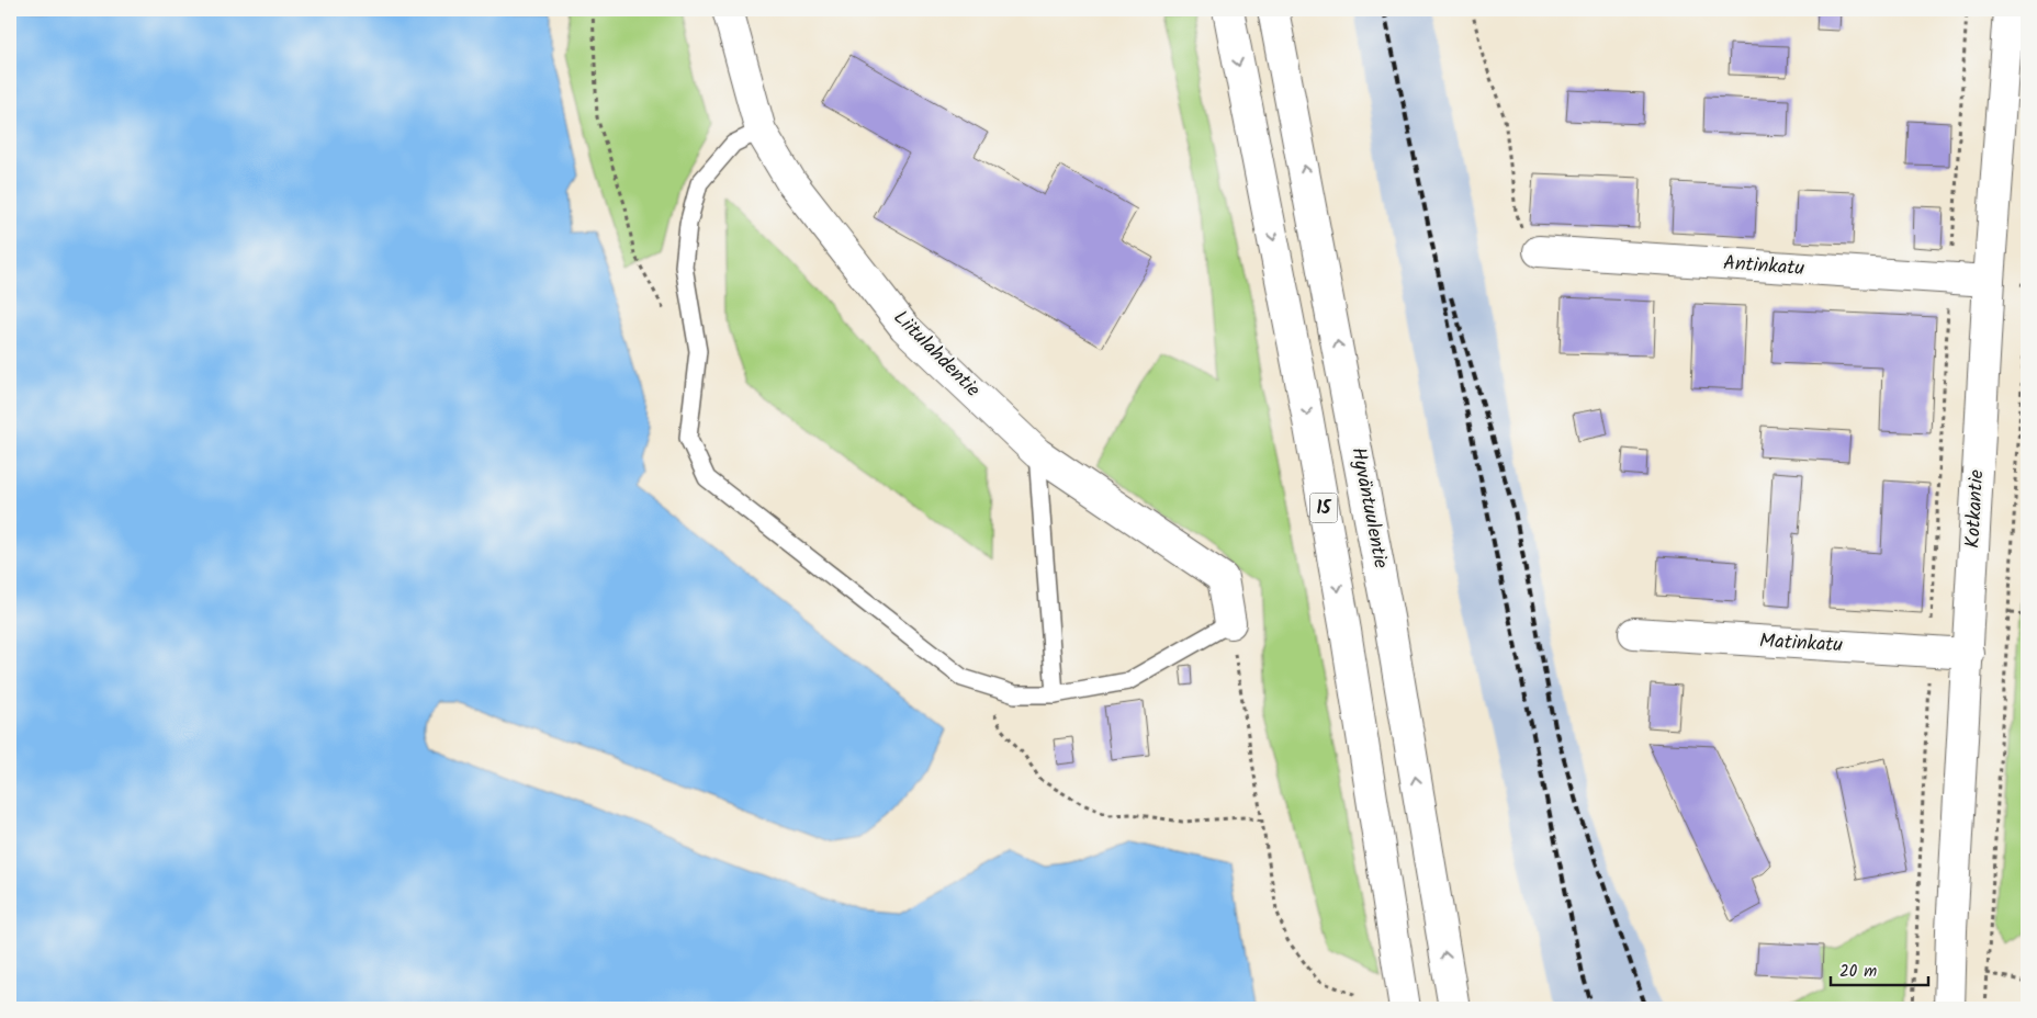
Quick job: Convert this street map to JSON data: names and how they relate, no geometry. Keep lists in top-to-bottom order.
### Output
{
  "streets": {
    "main road": [
      "Antinkatu",
      "Liitulahdentie",
      "15",
      "Hyväntuulentie",
      "Kotkantie",
      "Matinkatu"
    ]
  },
  "crossings": [
    ["Antinkatu", "Kotkantie"],
    ["Kotkantie", "Matinkatu"]
  ],
  "scale_bar": "20 m"
}
